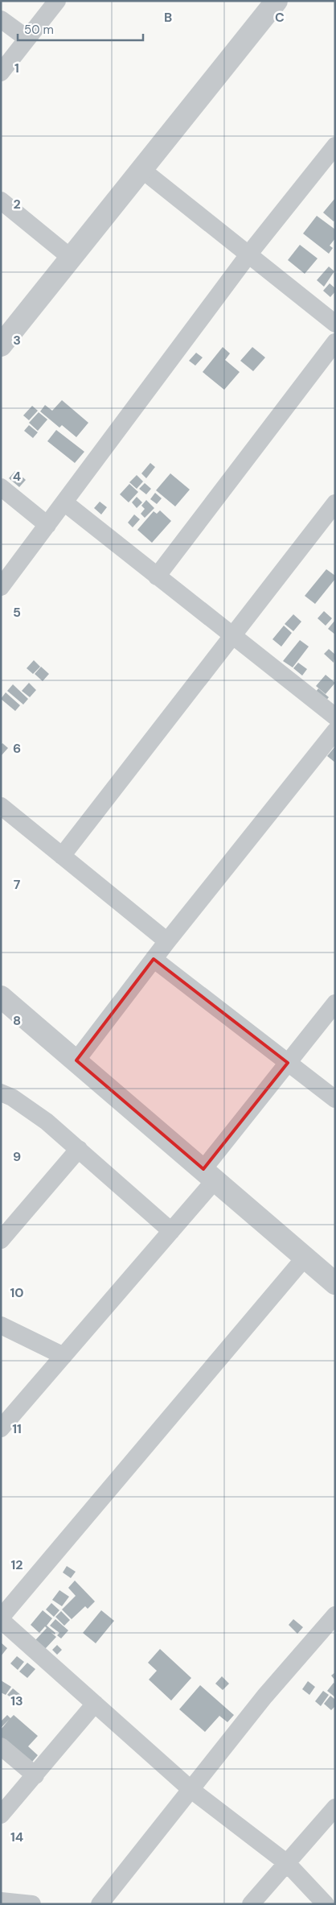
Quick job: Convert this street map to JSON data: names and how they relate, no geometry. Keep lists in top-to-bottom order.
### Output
{
  "scale_bar": "50 m",
  "grid": {
    "columns": ["B", "C"],
    "rows": [
      "1",
      "2",
      "3",
      "4",
      "5",
      "6",
      "7",
      "8",
      "9",
      "10",
      "11",
      "12",
      "13",
      "14"
    ]
  }
}
